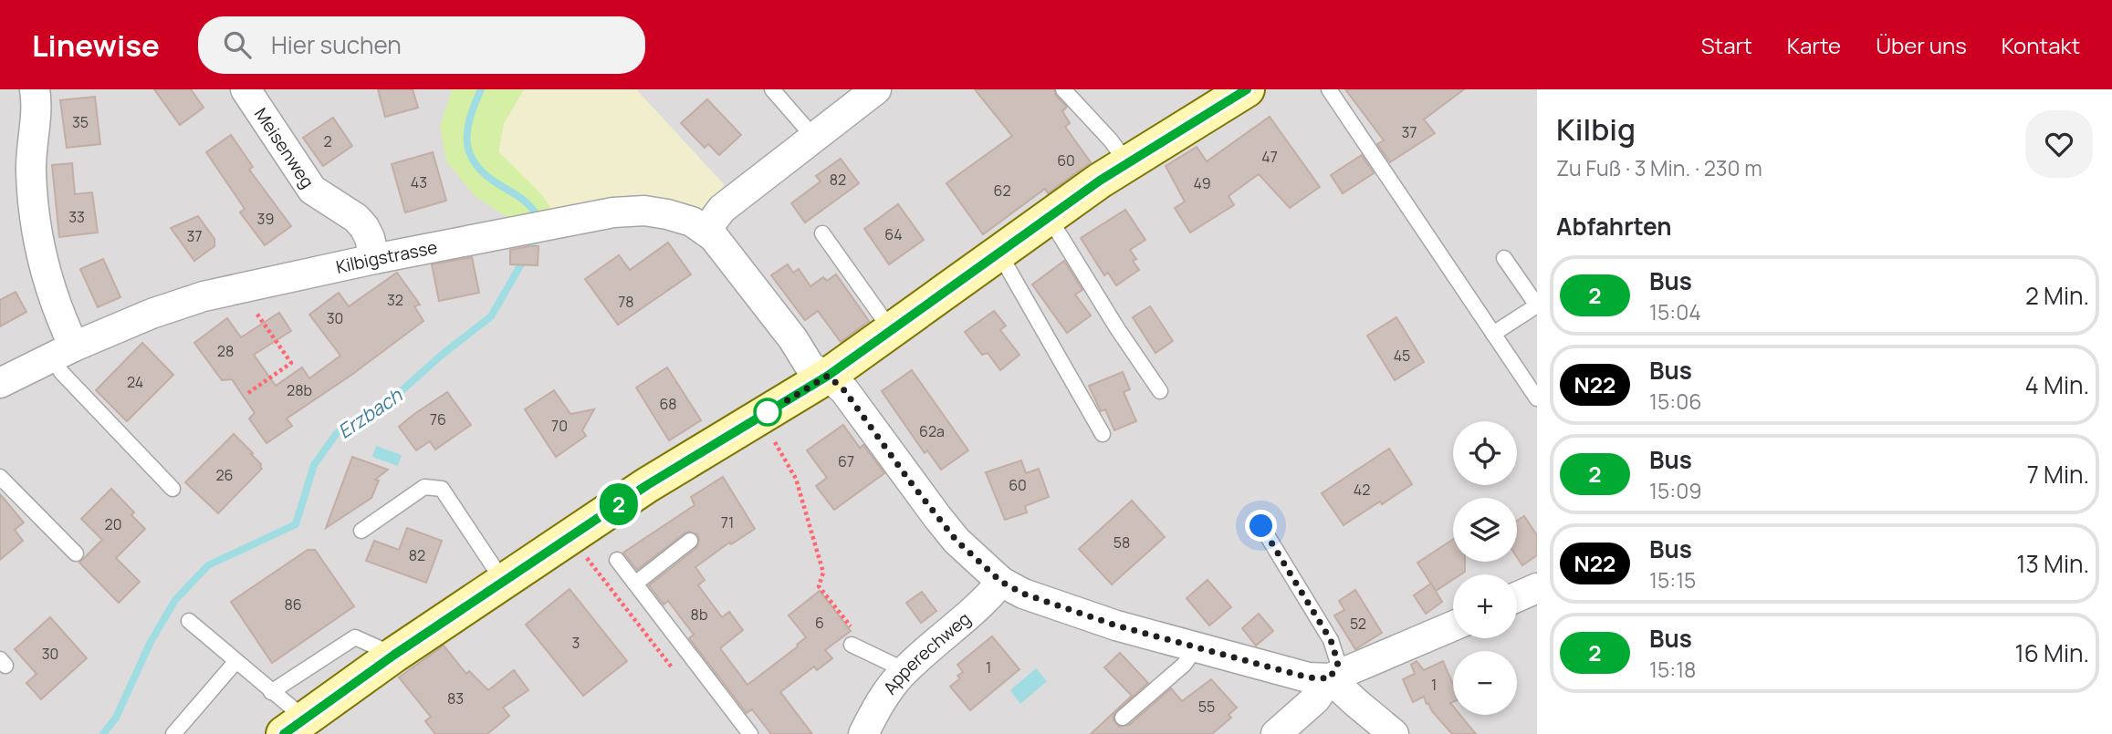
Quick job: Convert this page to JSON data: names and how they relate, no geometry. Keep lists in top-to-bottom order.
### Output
{
  "streets": {
    "street": ["Meisenweg", "Kilbigstrasse", "Apperechweg"]
  },
  "crossings": [
    ["Meisenweg", "Kilbigstrasse"],
    ["Kilbigstrasse", "Apperechweg"]
  ],
  "water": ["Erzbach"],
  "lines": ["bus line 2"],
  "house_numbers": [
    "35",
    "37",
    "2",
    "47",
    "60",
    "82",
    "43",
    "49",
    "62",
    "33",
    "39",
    "64",
    "37",
    "32",
    "78",
    "30",
    "28",
    "45",
    "24",
    "28b",
    "68",
    "76",
    "70",
    "62a",
    "67",
    "26",
    "60",
    "42",
    "71",
    "20",
    "58",
    "82",
    "86",
    "8b",
    "6",
    "52",
    "3",
    "30",
    "1",
    "1",
    "83",
    "55"
  ],
  "page": {
    "header": "Linewise",
    "search": "Hier suchen",
    "nav": [
      "Start",
      "Karte",
      "Über uns",
      "Kontakt"
    ],
    "on_map": "2",
    "heading": [
      ["Kilbig", "Zu Fuß · 3 Min. · 230 m"],
      "Abfahrten"
    ],
    "list": [
      {
        "mark": "2",
        "name": "Bus",
        "note": "15:04",
        "value": "2 Min."
      },
      {
        "mark": "N22",
        "name": "Bus",
        "note": "15:06",
        "value": "4 Min."
      },
      {
        "mark": "2",
        "name": "Bus",
        "note": "15:09",
        "value": "7 Min."
      },
      {
        "mark": "N22",
        "name": "Bus",
        "note": "15:15",
        "value": "13 Min."
      },
      {
        "mark": "2",
        "name": "Bus",
        "note": "15:18",
        "value": "16 Min."
      }
    ],
    "map_buttons": ["+", "−"]
  }
}
